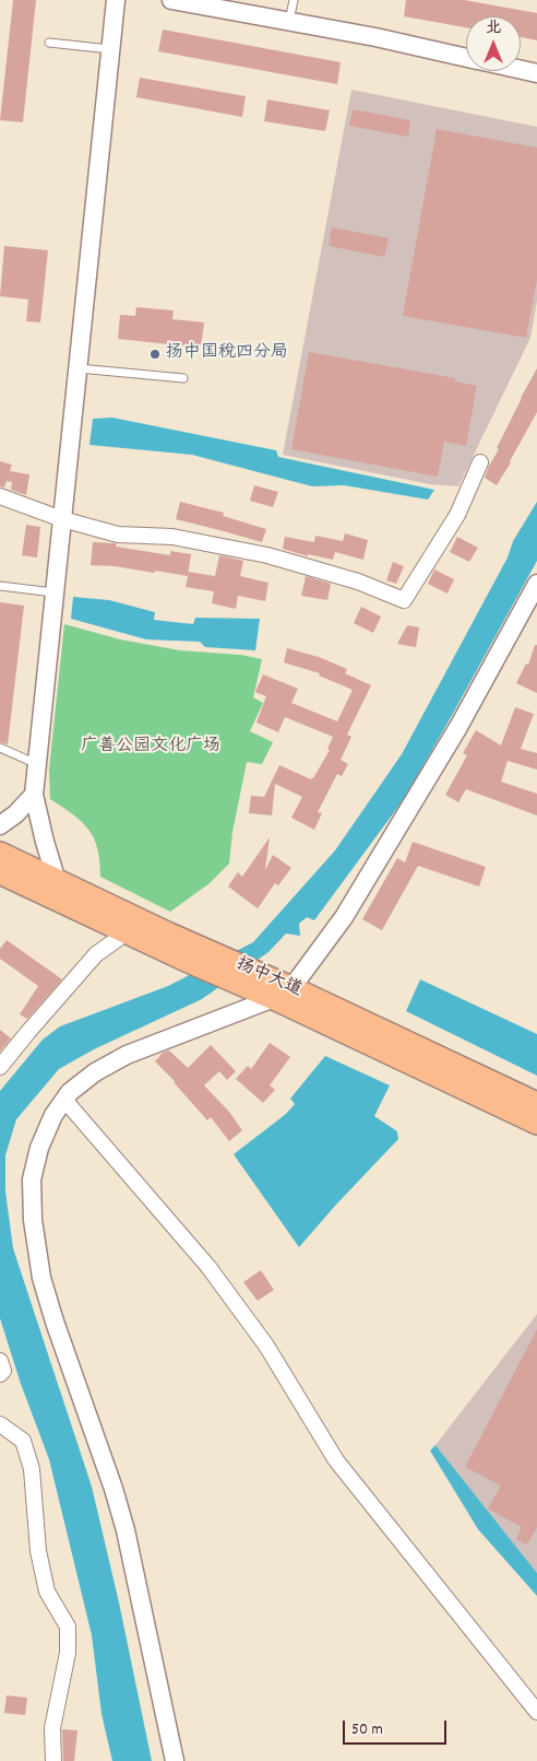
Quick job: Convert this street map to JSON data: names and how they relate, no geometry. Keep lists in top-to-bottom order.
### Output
{
  "streets": {
    "main road": ["扬中大道"]
  },
  "parks": ["广善公园文化广场"],
  "places": ["扬中国税四分局"],
  "scale_bar": "50 m",
  "north": "top"
}
